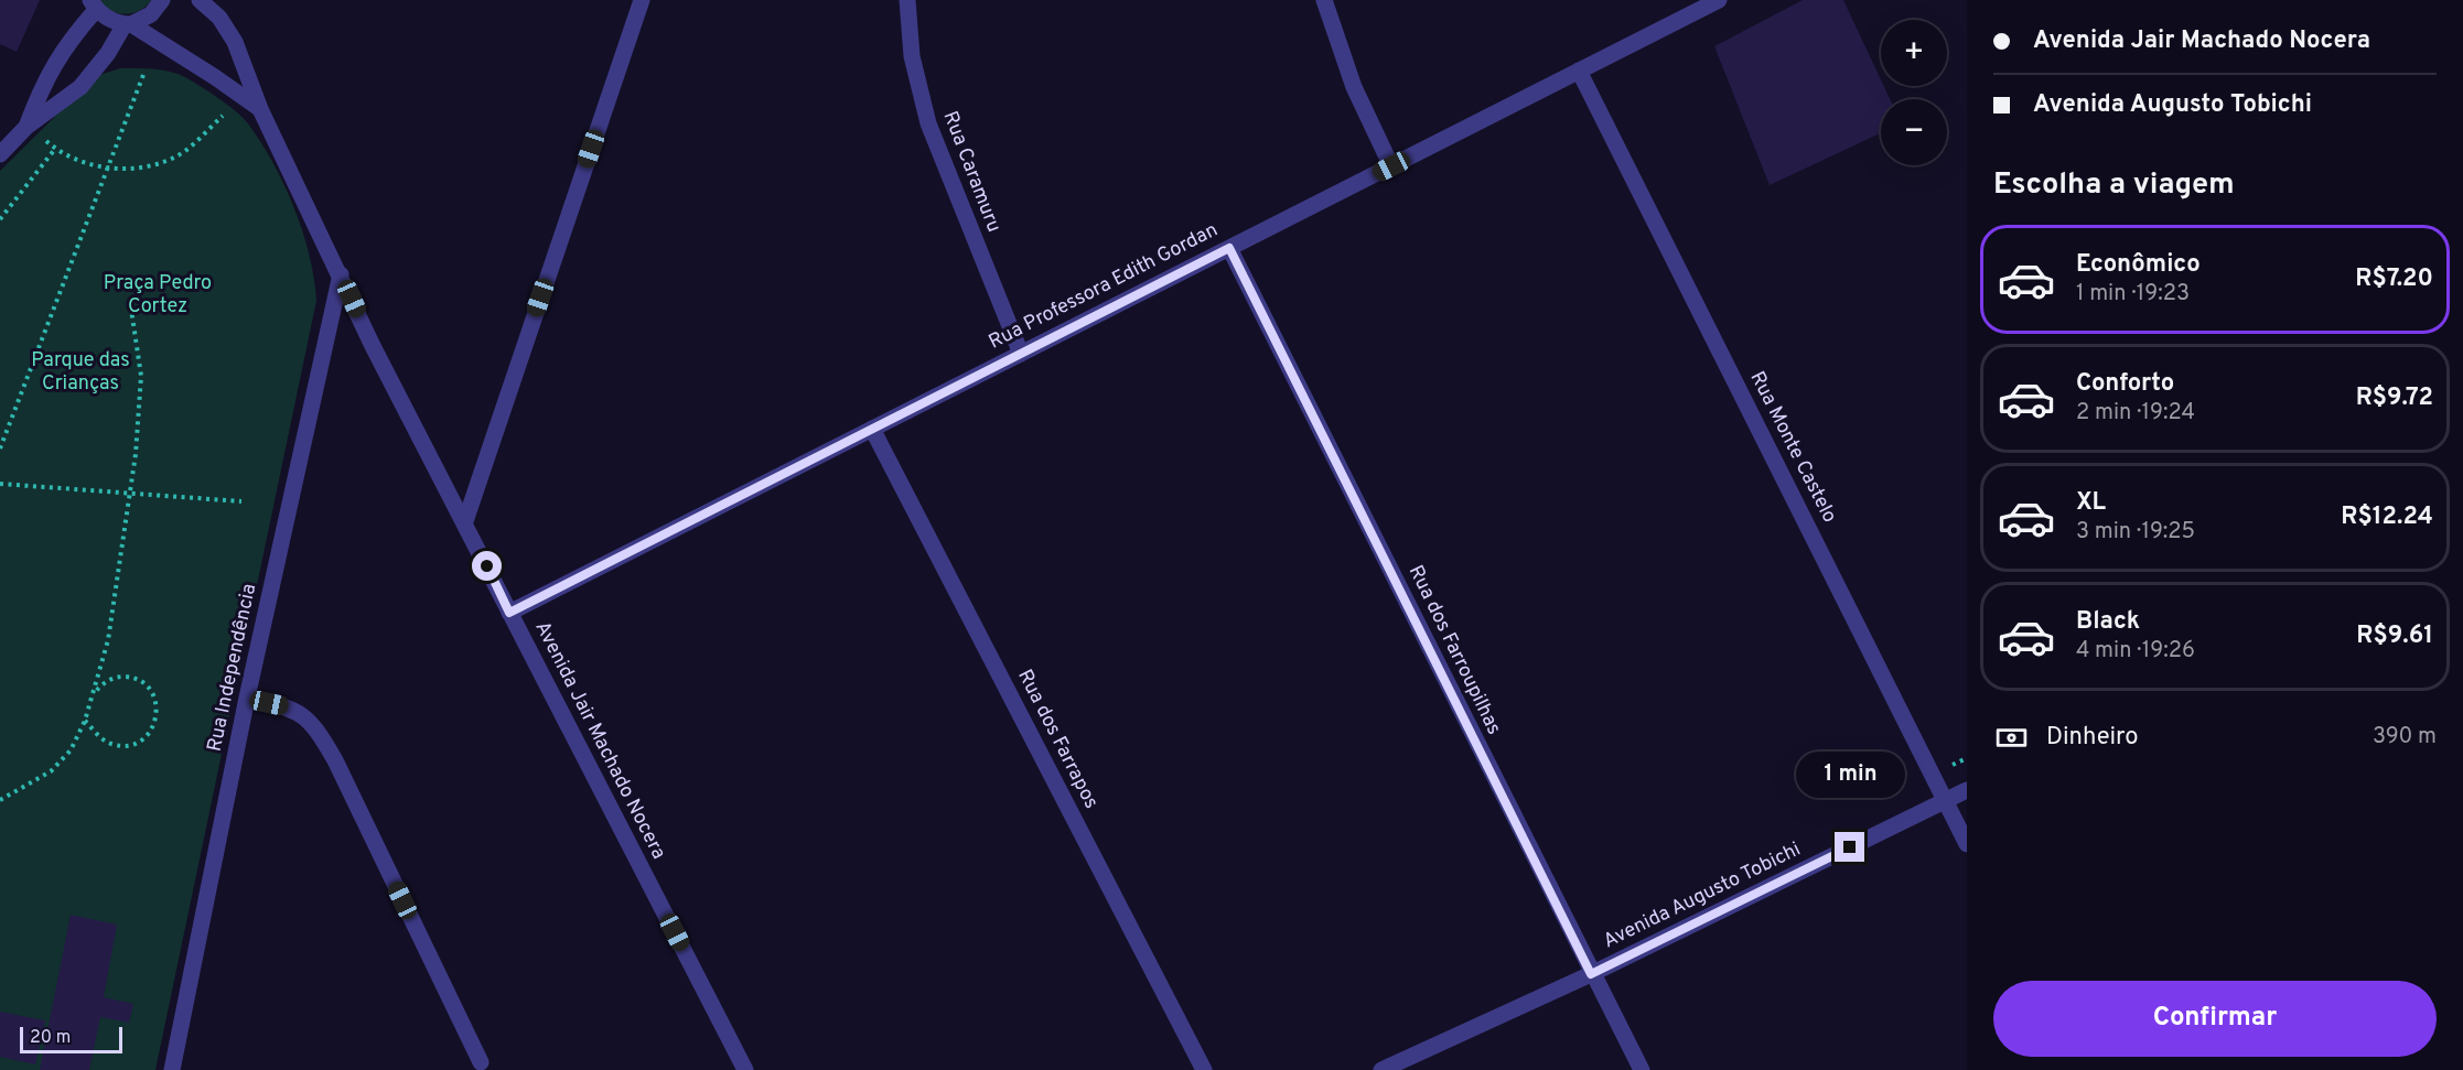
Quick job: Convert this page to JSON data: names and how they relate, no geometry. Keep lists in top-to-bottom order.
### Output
{
  "streets": {
    "street": [
      "Rua Caramuru",
      "Rua Professora Edith Gordan",
      "Rua Monte Castelo",
      "Rua dos Farroupilhas",
      "Rua Independência",
      "Rua dos Farrapos",
      "Avenida Jair Machado Nocera",
      "Avenida Augusto Tobichi"
    ]
  },
  "crossings": [
    ["Rua Caramuru", "Rua Professora Edith Gordan"],
    ["Rua Professora Edith Gordan", "Rua Monte Castelo"],
    ["Rua Professora Edith Gordan", "Rua dos Farroupilhas"],
    ["Rua Professora Edith Gordan", "Rua dos Farrapos"],
    ["Rua Professora Edith Gordan", "Avenida Jair Machado Nocera"],
    ["Rua Monte Castelo", "Avenida Augusto Tobichi"],
    ["Rua dos Farroupilhas", "Avenida Augusto Tobichi"],
    ["Rua Independência", "Avenida Jair Machado Nocera"]
  ],
  "parks": ["Praça Pedro Cortez", "Parque das Crianças"],
  "scale_bar": "20 m",
  "page": {
    "banner": ["Avenida Jair Machado Nocera", "Avenida Augusto Tobichi"],
    "map_buttons": ["+", "−"],
    "heading": "Escolha a viagem",
    "list": [
      {
        "name": "Econômico",
        "note": "1 min · 19:23",
        "value": "R$7.20"
      },
      {
        "name": "Conforto",
        "note": "2 min · 19:24",
        "value": "R$9.72"
      },
      {
        "name": "XL",
        "note": "3 min · 19:25",
        "value": "R$12.24"
      },
      {
        "name": "Black",
        "note": "4 min · 19:26",
        "value": "R$9.61"
      }
    ],
    "pay": ["Dinheiro", "390 m"],
    "bubble": "1 min",
    "buttons": "Confirmar",
    "scale": "20 m"
  }
}
